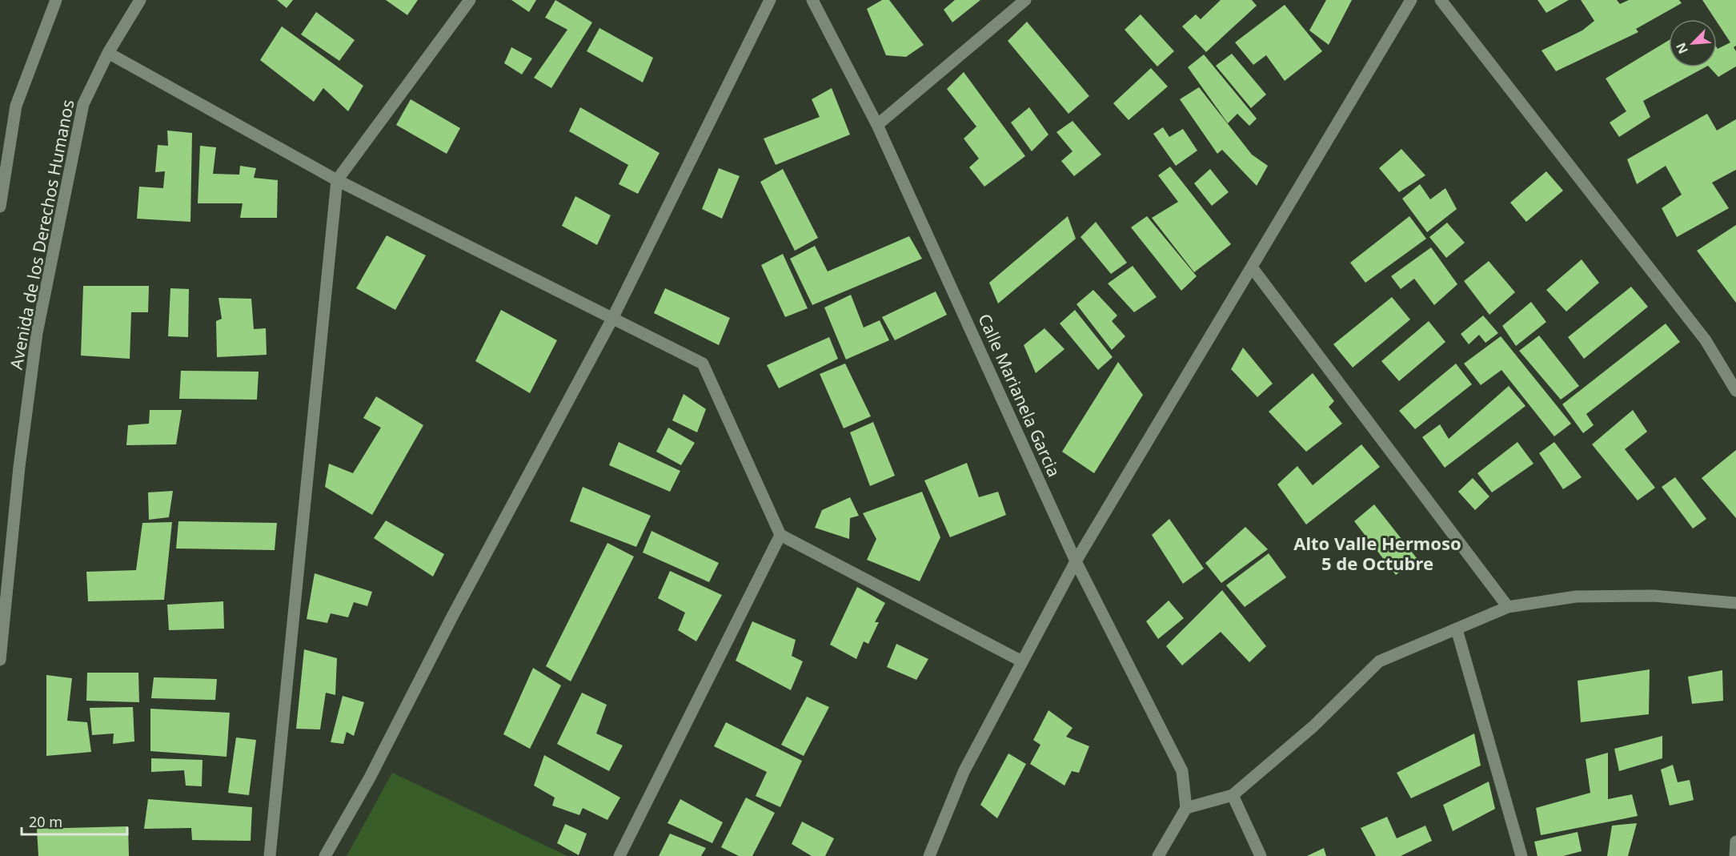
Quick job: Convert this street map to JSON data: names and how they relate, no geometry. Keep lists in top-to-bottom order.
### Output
{
  "streets": {
    "street": ["Avenida de los Derechos Humanos", "Calle Marianela Garcia"]
  },
  "districts": ["Alto Valle Hermoso 5 de Octubre"],
  "scale_bar": "20 m",
  "north": "bottom left"
}
